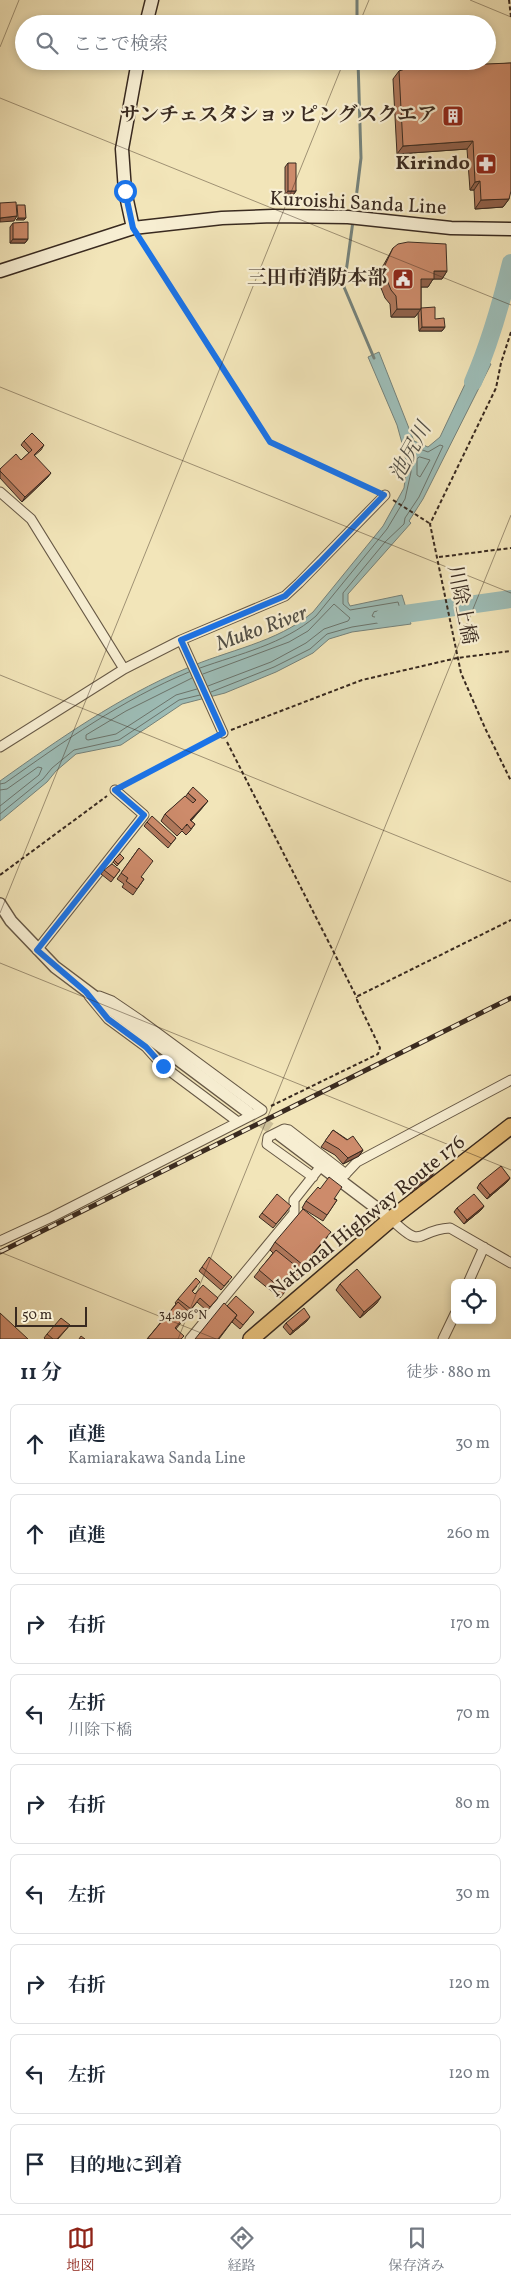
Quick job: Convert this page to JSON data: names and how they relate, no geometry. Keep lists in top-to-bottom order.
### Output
{
  "streets": {
    "highway": ["National Highway Route 176"],
    "main road": ["Kuroishi Sanda Line"],
    "path": ["川除上橋"]
  },
  "water": ["池尻川", "Muko River"],
  "places": {
    "building": ["サンチェスタショッピングスクエア"],
    "pharmacy": ["Kirindo"],
    "public building": ["三田市消防本部"]
  },
  "scale_bar": "50 m",
  "page": {
    "search": "ここで検索",
    "scale": "50 m",
    "heading": ["11 分", "徒歩 · 880 m"],
    "list": [
      ["直進", "Kamiarakawa Sanda Line", "30 m"],
      ["直進", "260 m"],
      ["右折", "170 m"],
      ["左折", "川除下橋", "70 m"],
      ["右折", "80 m"],
      ["左折", "30 m"],
      ["右折", "120 m"],
      ["左折", "120 m"],
      "目的地に到着"
    ],
    "nav": ["地図", "経路", "保存済み"]
  },
  "coordinates": ["34.896°N"]
}
